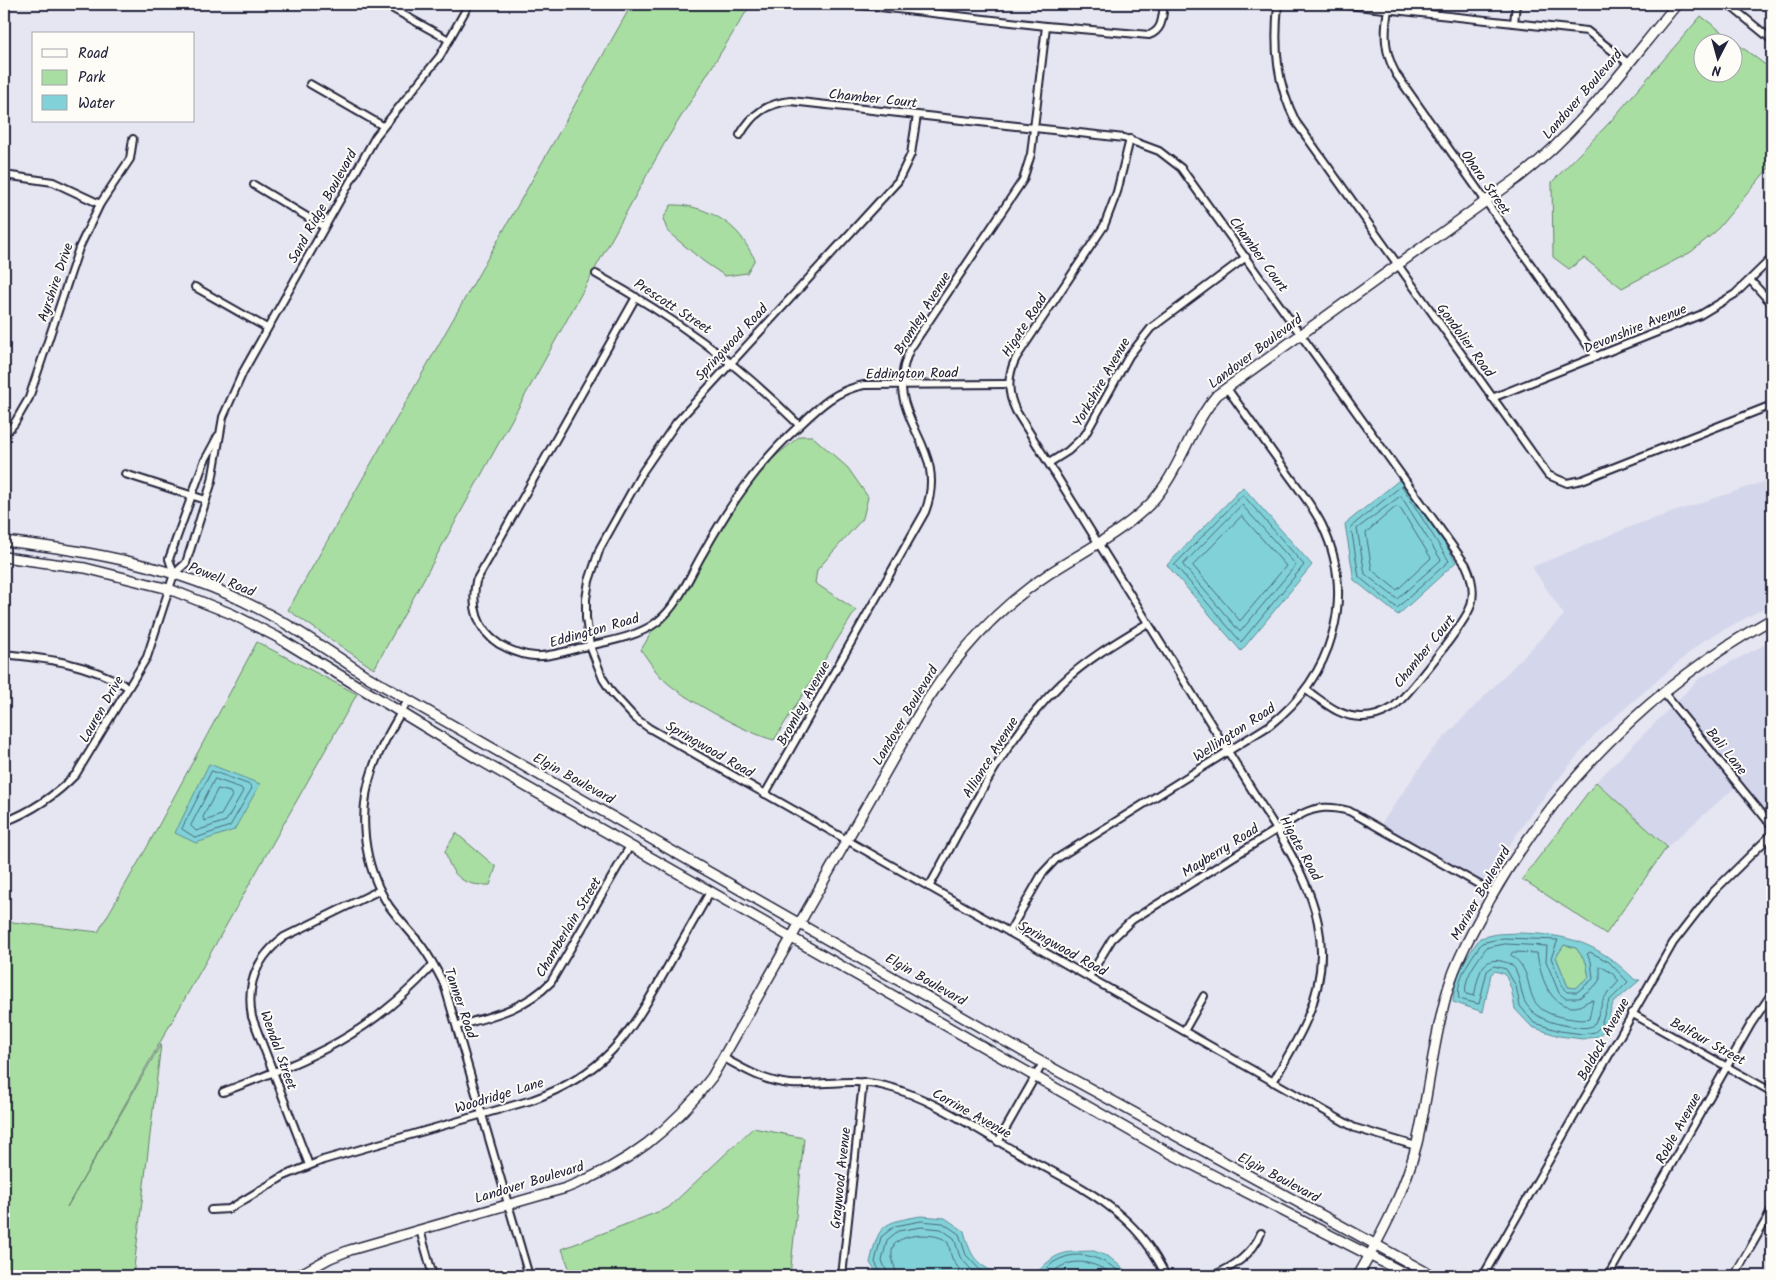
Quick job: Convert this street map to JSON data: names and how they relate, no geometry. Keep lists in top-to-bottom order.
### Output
{
  "streets": {
    "main road": [
      "Landover Boulevard",
      "Powell Road",
      "Elgin Boulevard",
      "Mariner Boulevard"
    ],
    "street": [
      "Chamber Court",
      "Ohara Street",
      "Sand Ridge Boulevard",
      "Ayrshire Drive",
      "Prescott Street",
      "Bromley Avenue",
      "Higate Road",
      "Devonshire Avenue",
      "Gondolier Road",
      "Springwood Road",
      "Eddington Road",
      "Yorkshire Avenue",
      "Lauren Drive",
      "Wellington Road",
      "Bali Lane",
      "Alliance Avenue",
      "Mayberry Road",
      "Chamberlain Street",
      "Tanner Road",
      "Baldock Avenue",
      "Balfour Street",
      "Wendal Street",
      "Woodridge Lane",
      "Corrine Avenue",
      "Roble Avenue",
      "Graywood Avenue"
    ]
  },
  "crossings": [
    ["Landover Boulevard", "Chamber Court"],
    ["Landover Boulevard", "Ohara Street"],
    ["Landover Boulevard", "Higate Road"],
    ["Landover Boulevard", "Gondolier Road"],
    ["Landover Boulevard", "Springwood Road"],
    ["Landover Boulevard", "Wellington Road"],
    ["Landover Boulevard", "Elgin Boulevard"],
    ["Landover Boulevard", "Tanner Road"],
    ["Landover Boulevard", "Corrine Avenue"],
    ["Chamber Court", "Bromley Avenue"],
    ["Chamber Court", "Higate Road"],
    ["Chamber Court", "Springwood Road"],
    ["Chamber Court", "Yorkshire Avenue"],
    ["Chamber Court", "Wellington Road"],
    ["Ohara Street", "Devonshire Avenue"],
    ["Sand Ridge Boulevard", "Powell Road"],
    ["Sand Ridge Boulevard", "Lauren Drive"],
    ["Prescott Street", "Springwood Road"],
    ["Prescott Street", "Eddington Road"],
    ["Bromley Avenue", "Springwood Road"],
    ["Bromley Avenue", "Eddington Road"],
    ["Higate Road", "Springwood Road"],
    ["Higate Road", "Eddington Road"],
    ["Higate Road", "Yorkshire Avenue"],
    ["Higate Road", "Wellington Road"],
    ["Higate Road", "Alliance Avenue"],
    ["Higate Road", "Mayberry Road"],
    ["Devonshire Avenue", "Gondolier Road"],
    ["Springwood Road", "Eddington Road"],
    ["Springwood Road", "Wellington Road"],
    ["Springwood Road", "Alliance Avenue"],
    ["Springwood Road", "Mayberry Road"],
    ["Springwood Road", "Mariner Boulevard"],
    ["Powell Road", "Lauren Drive"],
    ["Powell Road", "Elgin Boulevard"],
    ["Powell Road", "Tanner Road"],
    ["Bali Lane", "Mariner Boulevard"],
    ["Elgin Boulevard", "Mariner Boulevard"],
    ["Elgin Boulevard", "Chamberlain Street"],
    ["Elgin Boulevard", "Tanner Road"],
    ["Elgin Boulevard", "Woodridge Lane"],
    ["Mayberry Road", "Mariner Boulevard"],
    ["Chamberlain Street", "Tanner Road"],
    ["Tanner Road", "Wendal Street"],
    ["Tanner Road", "Woodridge Lane"],
    ["Baldock Avenue", "Balfour Street"],
    ["Balfour Street", "Roble Avenue"],
    ["Wendal Street", "Woodridge Lane"],
    ["Corrine Avenue", "Graywood Avenue"]
  ],
  "legend": ["Road", "Park", "Water"],
  "north": "bottom"
}
